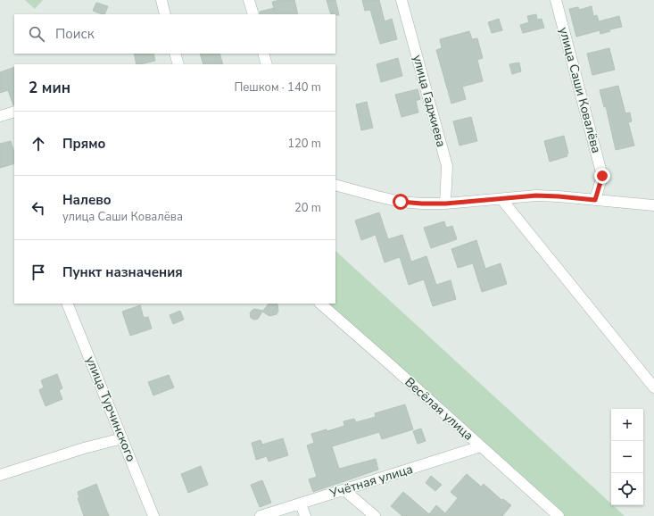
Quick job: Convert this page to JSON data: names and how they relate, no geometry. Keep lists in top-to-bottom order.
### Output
{
  "streets": {
    "street": [
      "улица Саши Ковалёва",
      "улица Гаджиева",
      "улица Турчинского",
      "Весёлая улица",
      "Учётная улица"
    ]
  },
  "crossings": [
    ["Весёлая улица", "Учётная улица"]
  ],
  "page": {
    "search": "Поиск",
    "heading": ["2 мин", "Пешком · 140 m"],
    "list": [
      ["Прямо", "120 m"],
      ["Налево", "улица Саши Ковалёва", "20 m"],
      "Пункт назначения"
    ],
    "map_buttons": ["+", "−"]
  }
}
